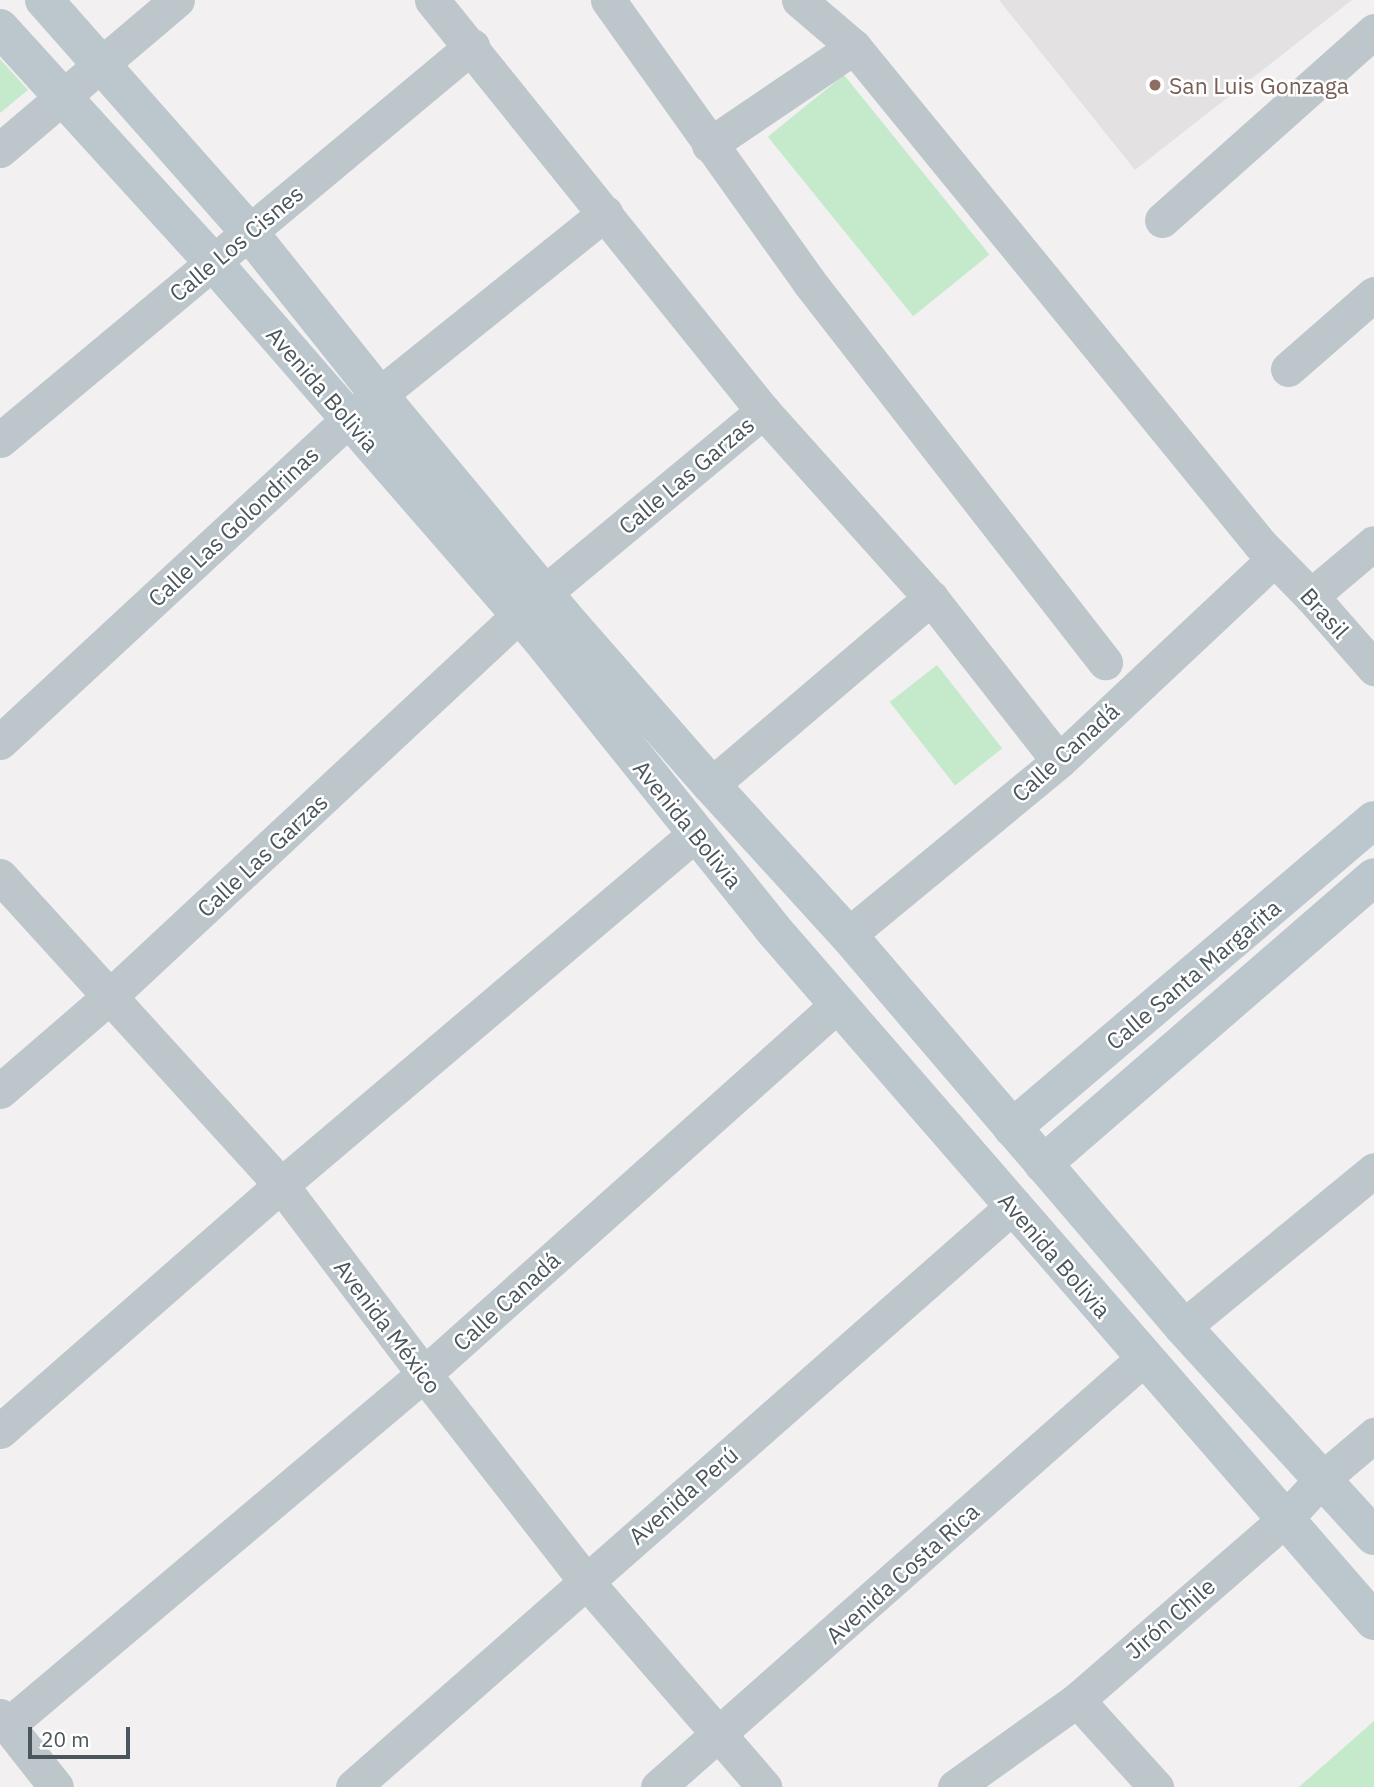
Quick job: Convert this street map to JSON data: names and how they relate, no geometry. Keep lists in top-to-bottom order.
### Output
{
  "streets": {
    "main road": ["Avenida Bolivia", "Calle Santa Margarita"],
    "street": [
      "Calle Los Cisnes",
      "Calle Las Garzas",
      "Calle Las Golondrinas",
      "Brasil",
      "Calle Canadá",
      "Avenida México",
      "Avenida Perú",
      "Avenida Costa Rica",
      "Jirón Chile"
    ]
  },
  "crossings": [
    ["Calle Los Cisnes", "Avenida Bolivia"],
    ["Avenida Bolivia", "Calle Las Garzas"],
    ["Avenida Bolivia", "Calle Las Golondrinas"],
    ["Avenida Bolivia", "Calle Canadá"],
    ["Avenida Bolivia", "Calle Santa Margarita"],
    ["Avenida Bolivia", "Avenida Perú"],
    ["Avenida Bolivia", "Avenida Costa Rica"],
    ["Avenida Bolivia", "Jirón Chile"],
    ["Calle Las Garzas", "Avenida México"],
    ["Brasil", "Calle Canadá"],
    ["Calle Canadá", "Avenida México"],
    ["Avenida México", "Avenida Perú"],
    ["Avenida México", "Avenida Costa Rica"]
  ],
  "places": ["San Luis Gonzaga"],
  "scale_bar": "20 m"
}
